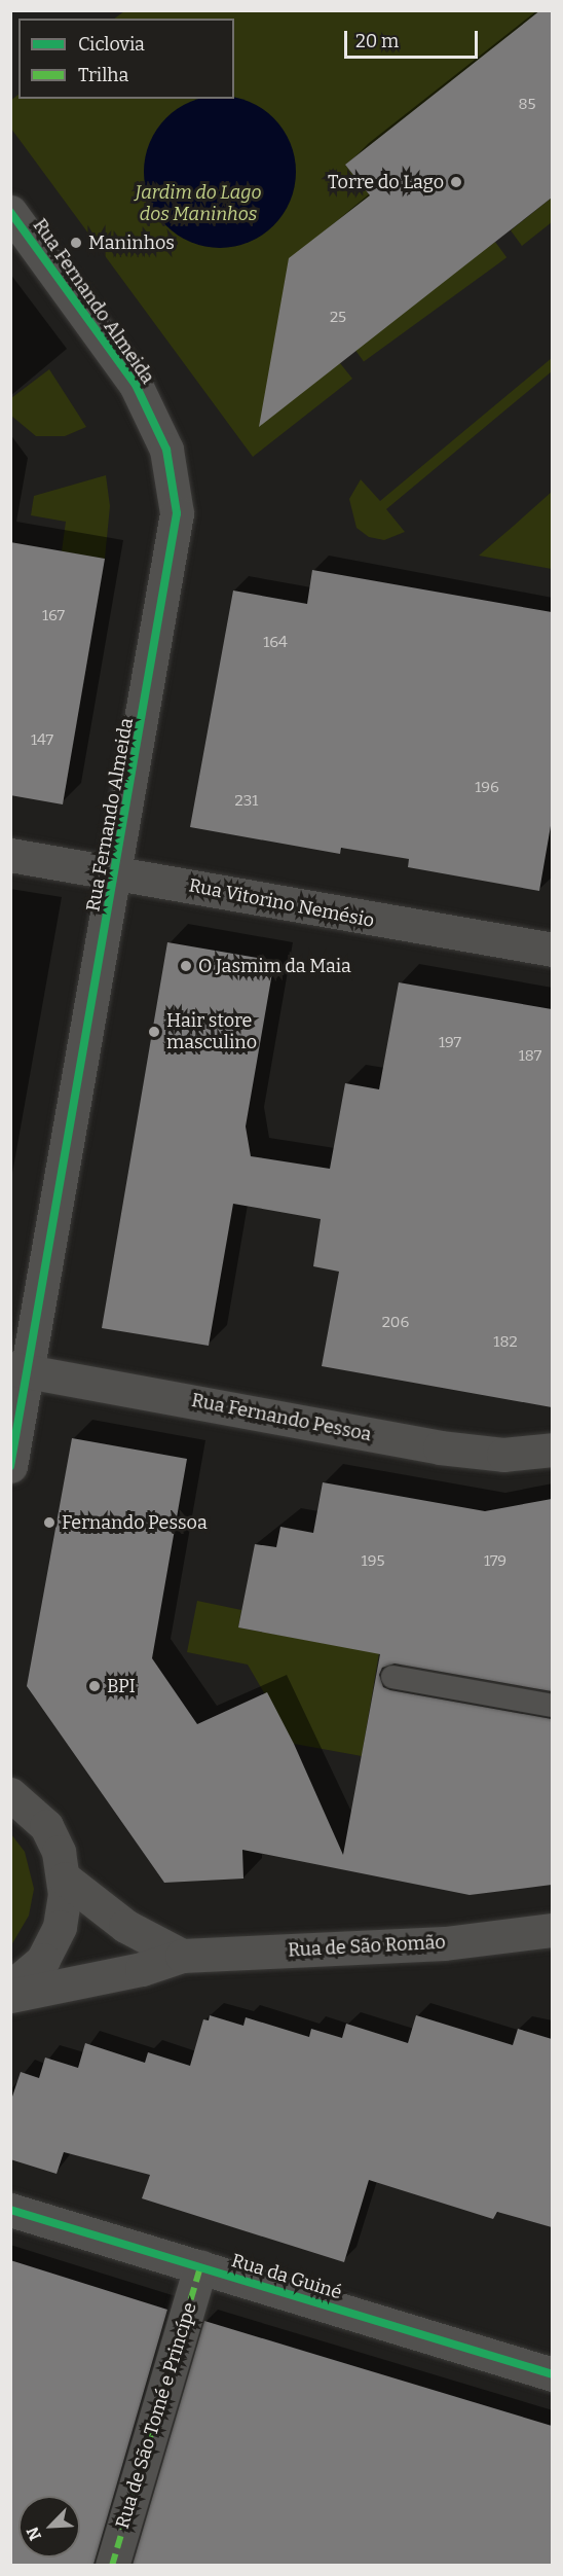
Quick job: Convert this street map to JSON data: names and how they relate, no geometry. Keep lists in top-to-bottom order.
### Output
{
  "streets": {
    "street": [
      "Rua Fernando Almeida",
      "Rua Vitorino Nemésio",
      "Rua Fernando Pessoa",
      "Rua de São Romão",
      "Rua da Guiné",
      "Rua de São Tomé e Princípe"
    ]
  },
  "crossings": [
    ["Rua Fernando Almeida", "Rua Vitorino Nemésio"],
    ["Rua Fernando Almeida", "Rua Fernando Pessoa"],
    ["Rua da Guiné", "Rua de São Tomé e Princípe"]
  ],
  "parks": ["Jardim do Lago dos Maninhos"],
  "places": [
    "Torre do Lago",
    "Maninhos",
    "O Jasmim da Maia",
    "Hair store masculino",
    "Fernando Pessoa",
    "BPI"
  ],
  "house_numbers": [
    "85",
    "25",
    "167",
    "164",
    "147",
    "196",
    "231",
    "197",
    "187",
    "206",
    "182",
    "195",
    "179"
  ],
  "legend": ["Ciclovia", "Trilha"],
  "scale_bar": "20 m",
  "north": "bottom left"
}
